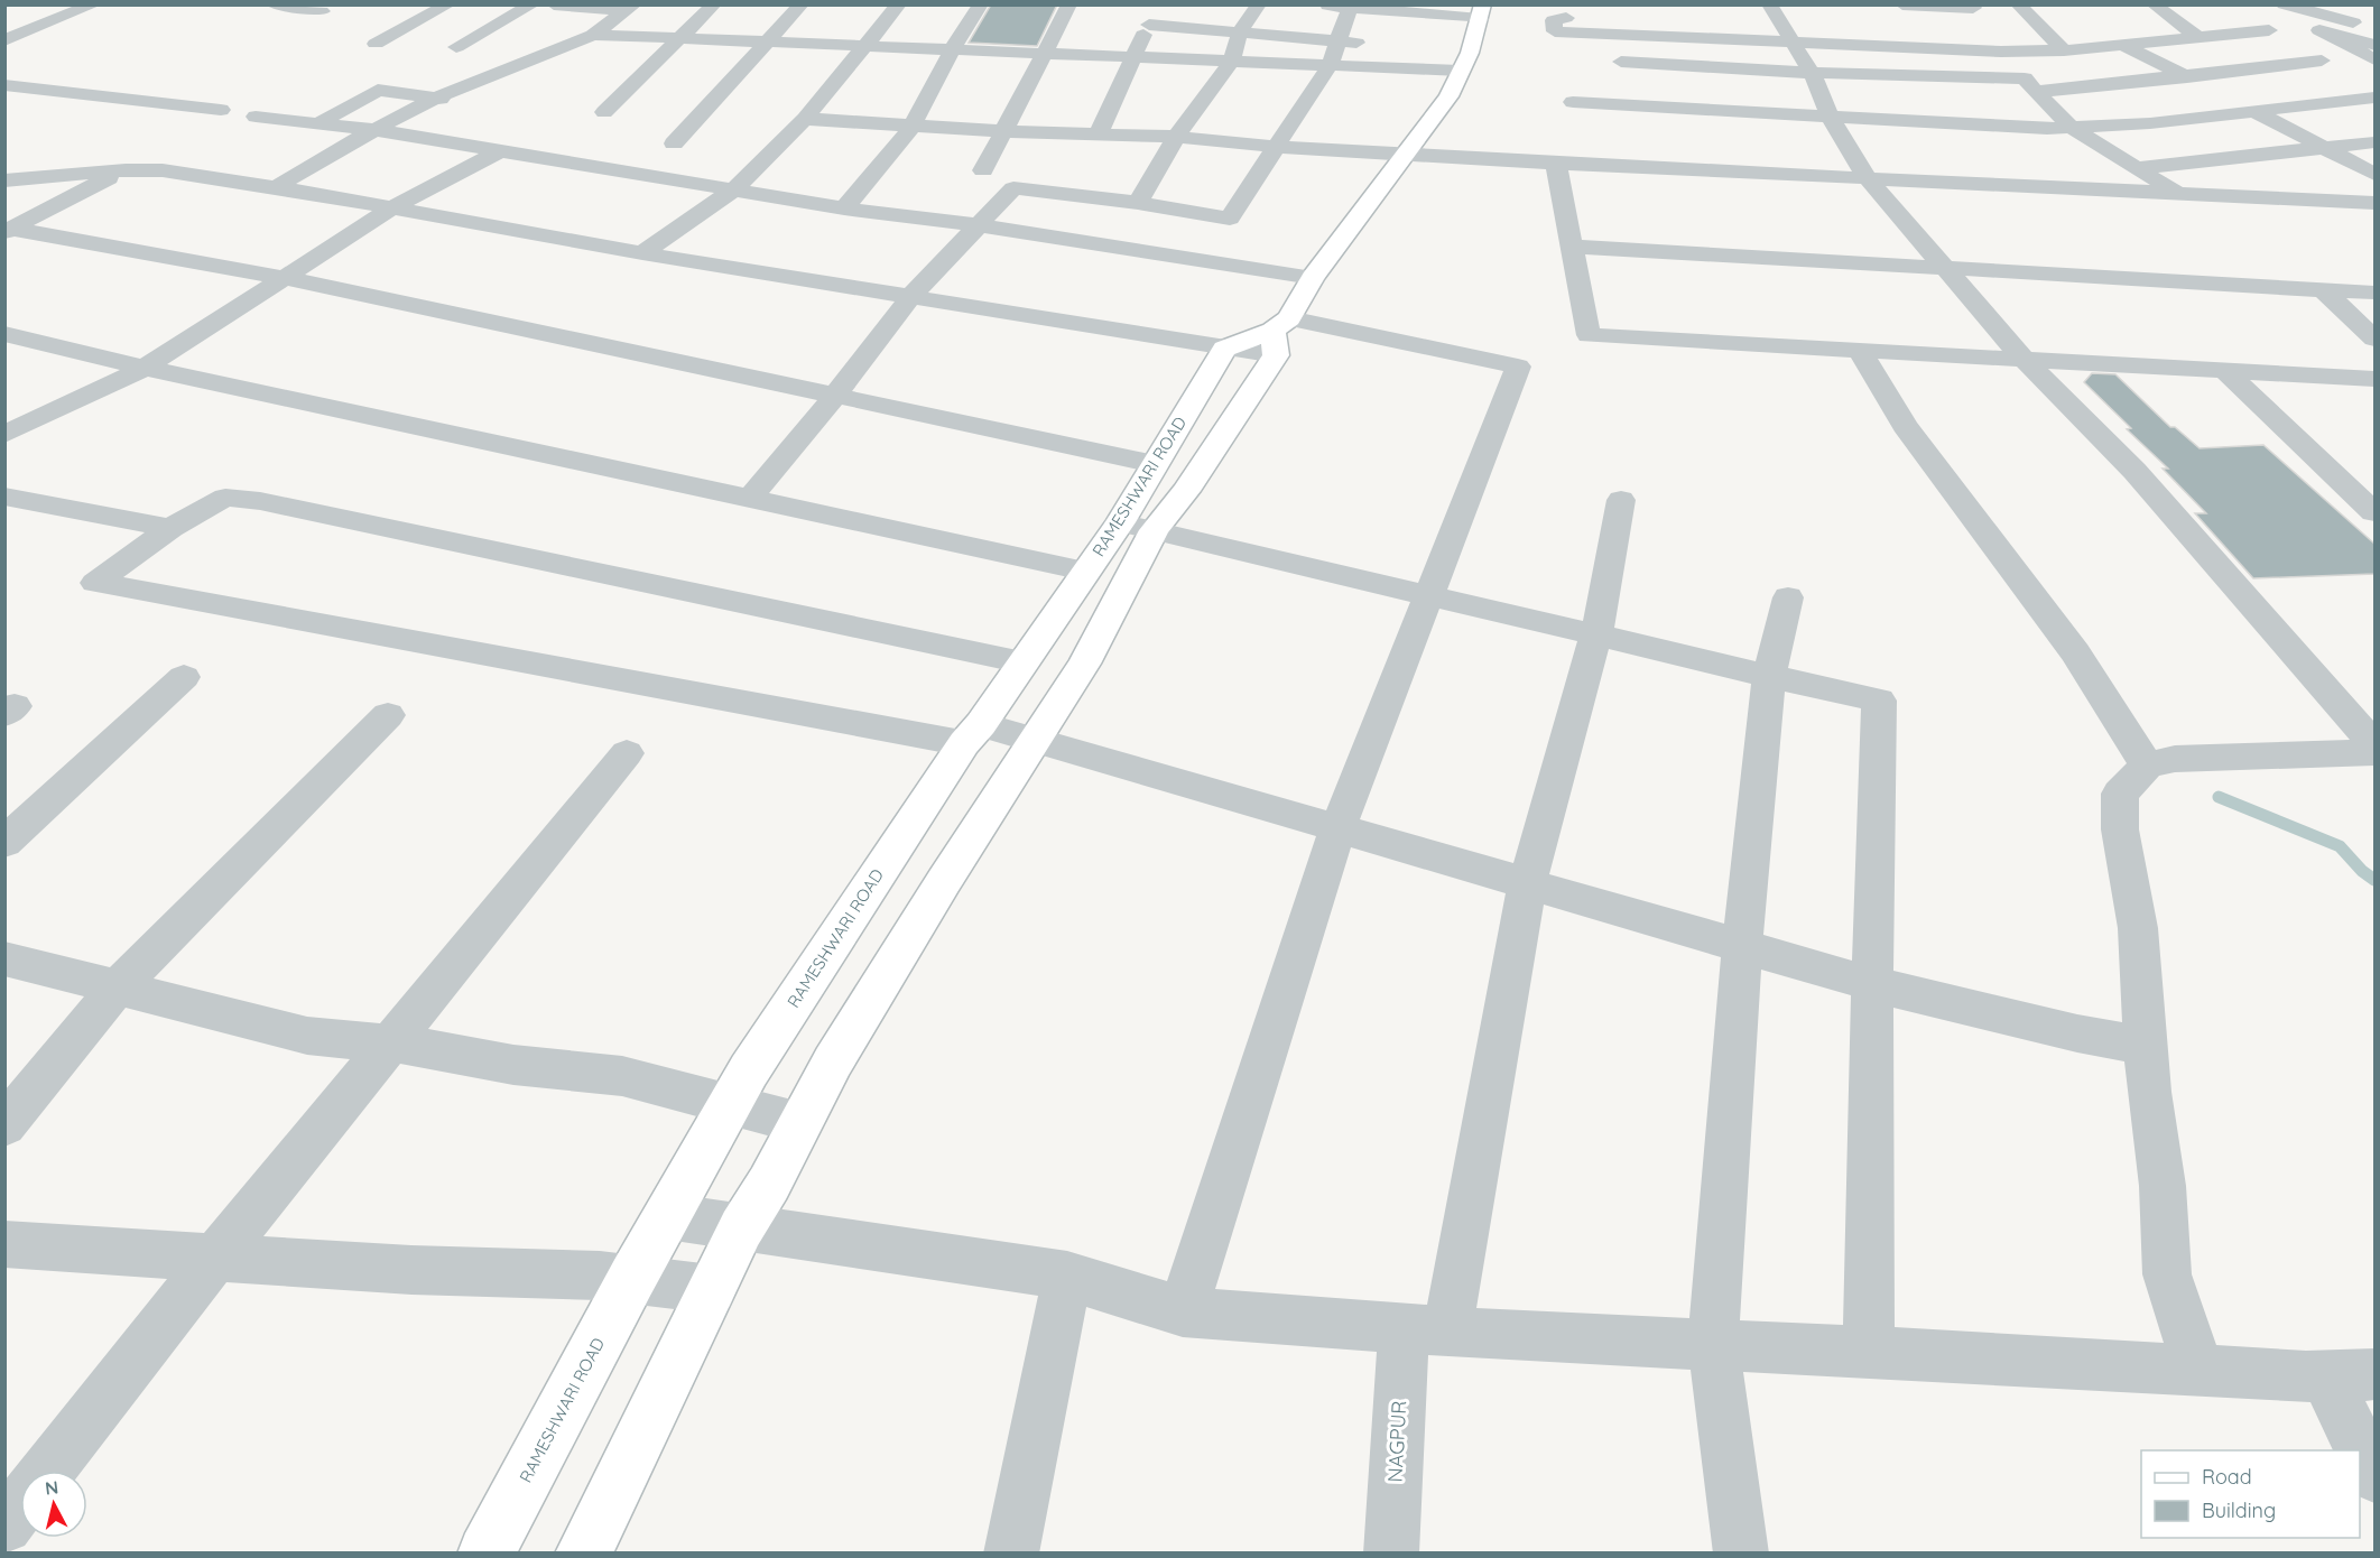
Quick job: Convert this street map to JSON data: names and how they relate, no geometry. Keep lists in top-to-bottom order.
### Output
{
  "streets": {
    "main road": ["RAMESHWARI ROAD"],
    "street": ["NAGPUR"]
  },
  "legend": ["Road", "Building"],
  "north": "top"
}
